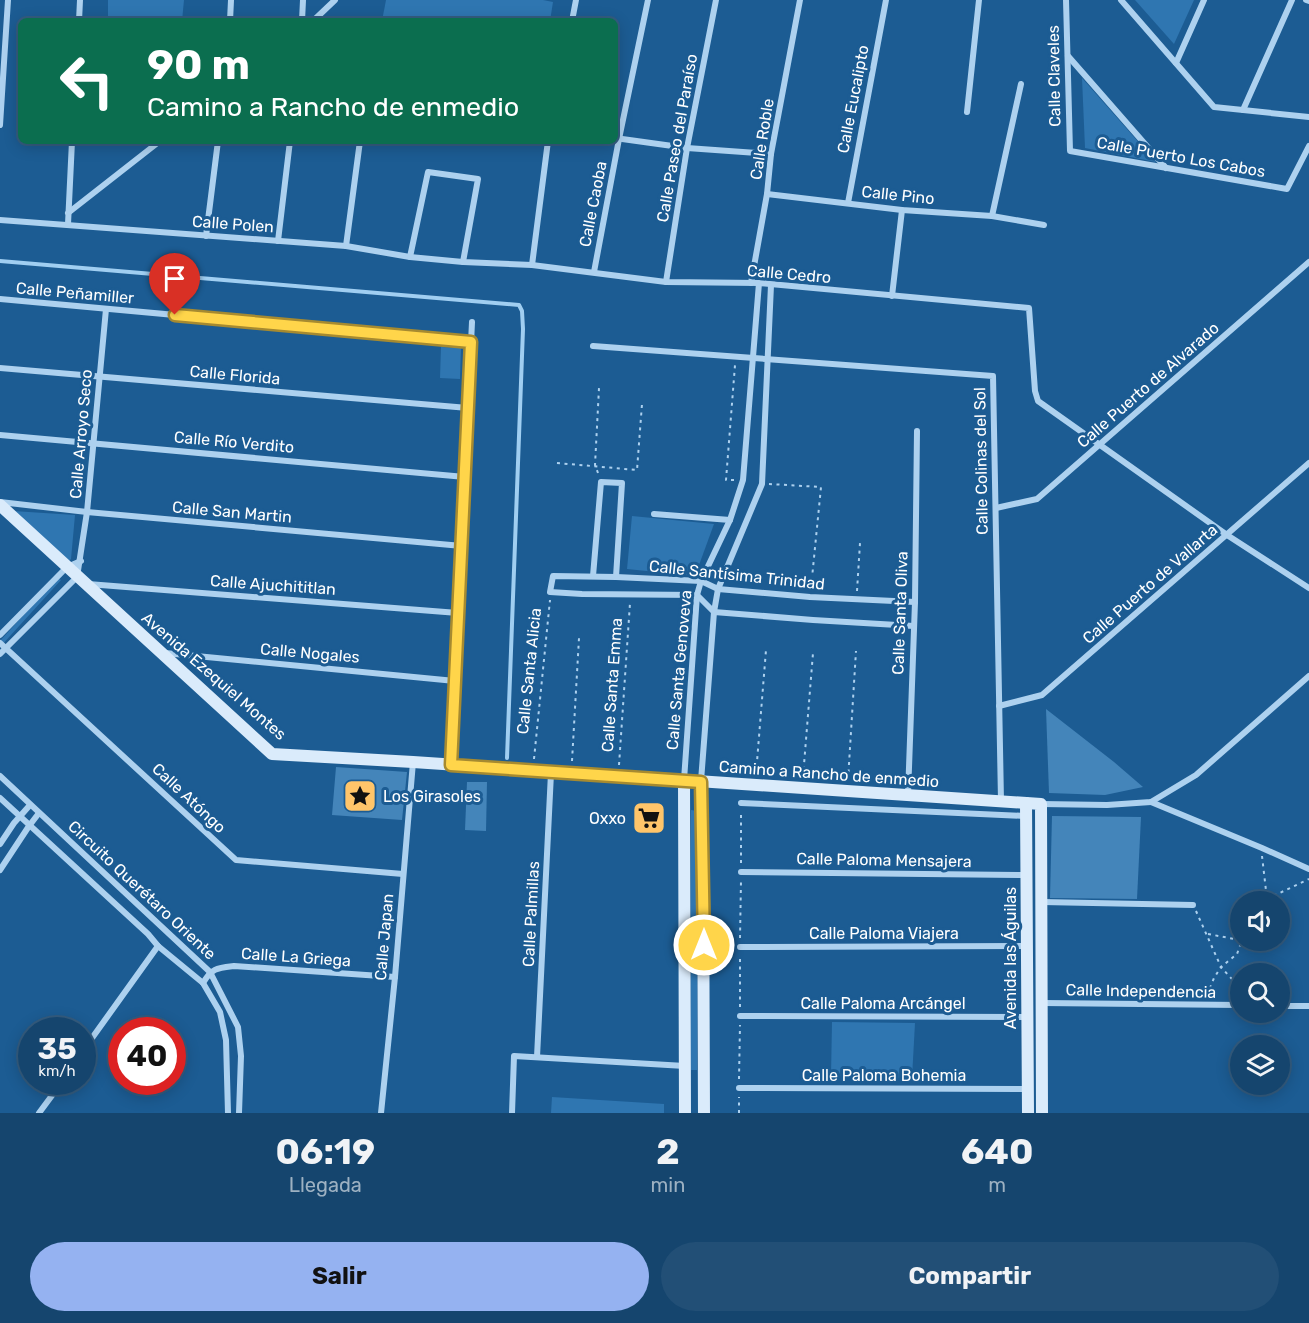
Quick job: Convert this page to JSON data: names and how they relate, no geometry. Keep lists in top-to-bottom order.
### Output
{
  "streets": {
    "street": [
      "Calle Claveles",
      "Calle Eucalipto",
      "Calle Paseo del Paraíso",
      "Calle Roble",
      "Calle Puerto Los Cabos",
      "Calle Pino",
      "Calle Caoba",
      "Calle Polen",
      "Calle Cedro",
      "Calle Peñamiller",
      "Calle Florida",
      "Calle Puerto de Alvarado",
      "Calle Arroyo Seco",
      "Calle Río Verdito",
      "Calle Colinas del Sol",
      "Calle San Martin",
      "Calle Santísima Trinidad",
      "Calle Puerto de Vallarta",
      "Calle Ajuchititlan",
      "Calle Santa Oliva",
      "Calle Nogales",
      "Calle Santa Genoveva",
      "Calle Santa Alicia",
      "Avenida Ezequiel Montes",
      "Camino a Rancho de enmedio",
      "Calle Atóngo",
      "Calle Paloma Mensajera",
      "Circuito Querétaro Oriente",
      "Calle Palmillas",
      "Calle Paloma Viajera",
      "Calle Japan",
      "Calle La Griega",
      "Avenida las Águilas",
      "Calle Independencia",
      "Calle Paloma Arcángel",
      "Calle Paloma Bohemia"
    ],
    "path": ["Calle Santa Emma"]
  },
  "crossings": [
    ["Calle Claveles", "Calle Puerto Los Cabos"],
    ["Calle Eucalipto", "Calle Pino"],
    ["Calle Paseo del Paraíso", "Calle Cedro"],
    ["Calle Roble", "Calle Pino"],
    ["Calle Roble", "Calle Cedro"],
    ["Calle Caoba", "Calle Cedro"],
    ["Calle Polen", "Calle Cedro"],
    ["Calle Cedro", "Calle Puerto de Alvarado"],
    ["Calle Cedro", "Calle Santa Genoveva"],
    ["Calle Peñamiller", "Calle Arroyo Seco"],
    ["Calle Florida", "Calle Arroyo Seco"],
    ["Calle Puerto de Alvarado", "Calle Colinas del Sol"],
    ["Calle Arroyo Seco", "Calle Río Verdito"],
    ["Calle Arroyo Seco", "Calle San Martin"],
    ["Calle Arroyo Seco", "Calle Ajuchititlan"],
    ["Calle Arroyo Seco", "Avenida Ezequiel Montes"],
    ["Calle Colinas del Sol", "Calle Puerto de Vallarta"],
    ["Calle Colinas del Sol", "Calle Santa Genoveva"],
    ["Calle Colinas del Sol", "Camino a Rancho de enmedio"],
    ["Calle San Martin", "Avenida Ezequiel Montes"],
    ["Calle Santísima Trinidad", "Calle Santa Oliva"],
    ["Calle Santísima Trinidad", "Calle Santa Genoveva"],
    ["Calle Santísima Trinidad", "Calle Santa Alicia"],
    ["Calle Santísima Trinidad", "Calle Santa Emma"],
    ["Calle Ajuchititlan", "Avenida Ezequiel Montes"],
    ["Calle Santa Oliva", "Camino a Rancho de enmedio"],
    ["Calle Nogales", "Avenida Ezequiel Montes"],
    ["Calle Santa Genoveva", "Camino a Rancho de enmedio"],
    ["Calle Santa Alicia", "Camino a Rancho de enmedio"],
    ["Avenida Ezequiel Montes", "Camino a Rancho de enmedio"],
    ["Avenida Ezequiel Montes", "Calle Japan"],
    ["Calle Santa Emma", "Camino a Rancho de enmedio"],
    ["Camino a Rancho de enmedio", "Calle Palmillas"],
    ["Camino a Rancho de enmedio", "Avenida las Águilas"],
    ["Calle Atóngo", "Calle Japan"],
    ["Calle Paloma Mensajera", "Avenida las Águilas"],
    ["Circuito Querétaro Oriente", "Calle La Griega"],
    ["Calle Paloma Viajera", "Avenida las Águilas"],
    ["Calle Japan", "Calle La Griega"],
    ["Avenida las Águilas", "Calle Independencia"],
    ["Avenida las Águilas", "Calle Paloma Arcángel"],
    ["Avenida las Águilas", "Calle Paloma Bohemia"]
  ],
  "places": {
    "place": ["Los Girasoles"],
    "supermarket": ["Oxxo"]
  },
  "page": {
    "turn": ["90 m", "Camino a Rancho de enmedio"],
    "speed": "35 km/h",
    "limit": "40",
    "eta": [
      "06:19",
      "Llegada",
      "2",
      "min",
      "640",
      "m"
    ],
    "buttons": ["Salir", "Compartir"]
  }
}
